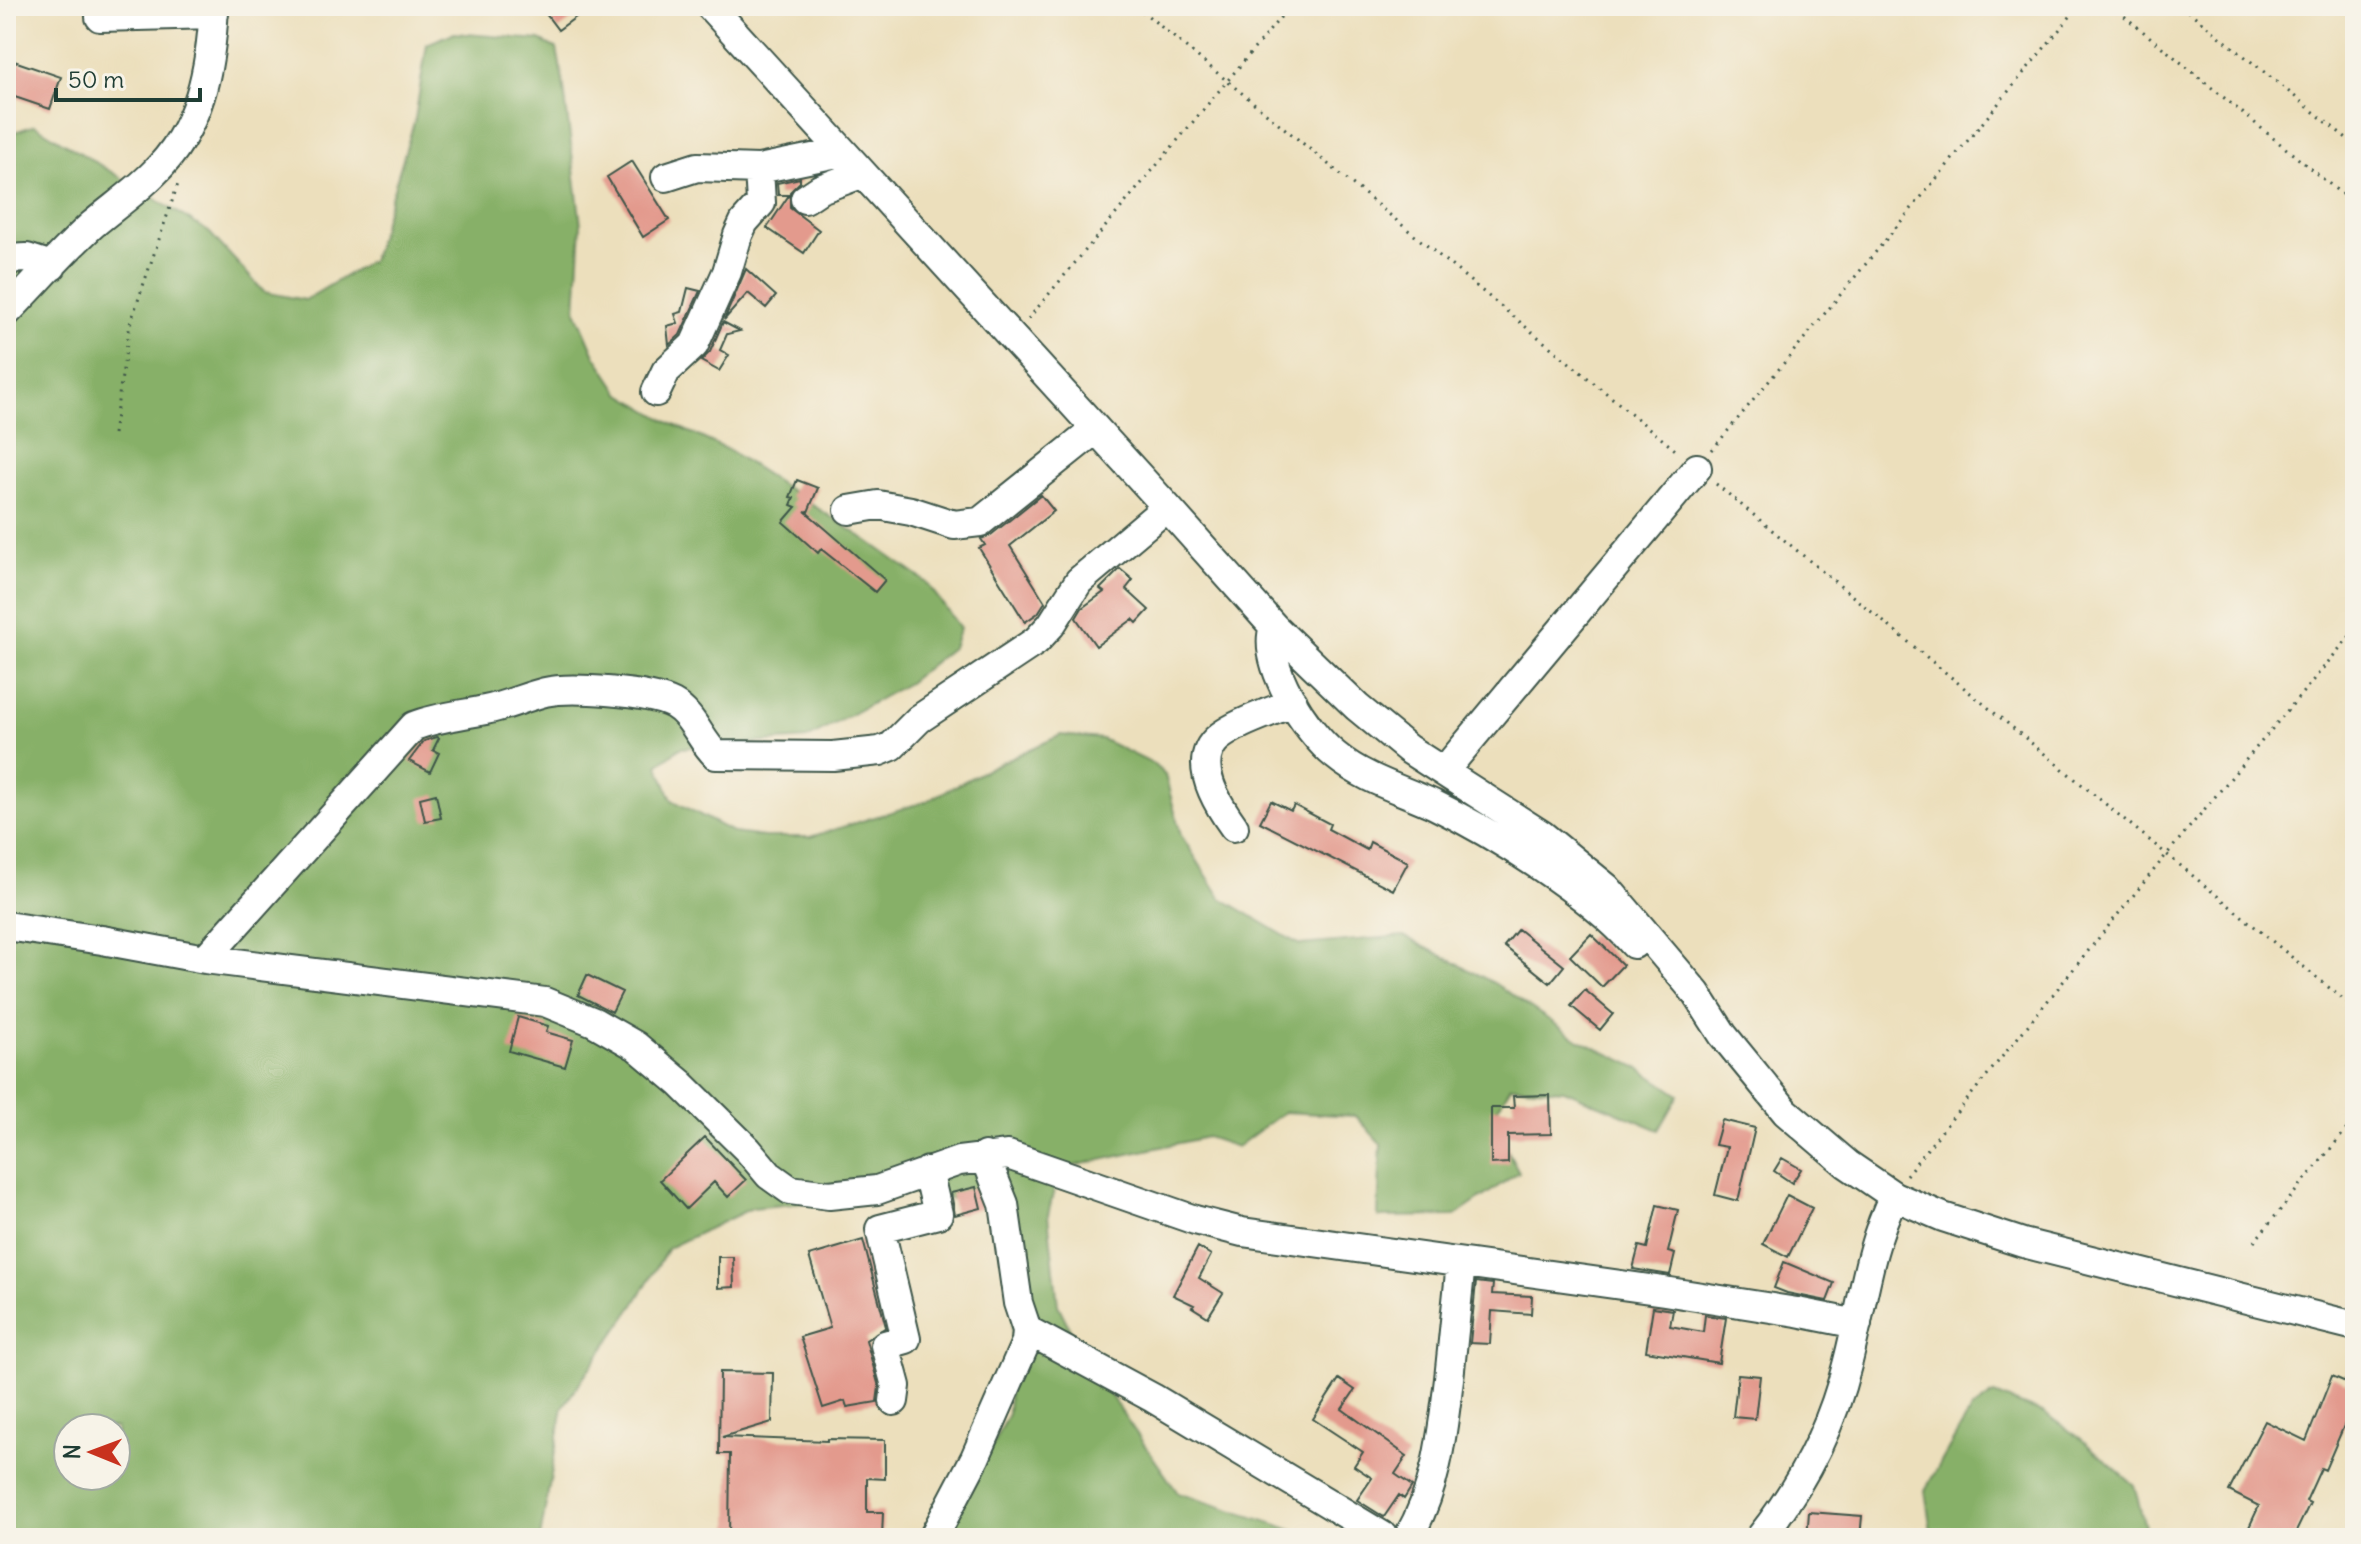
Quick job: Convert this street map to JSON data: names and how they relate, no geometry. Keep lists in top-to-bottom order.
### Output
{
  "scale_bar": "50 m",
  "north": "left"
}
